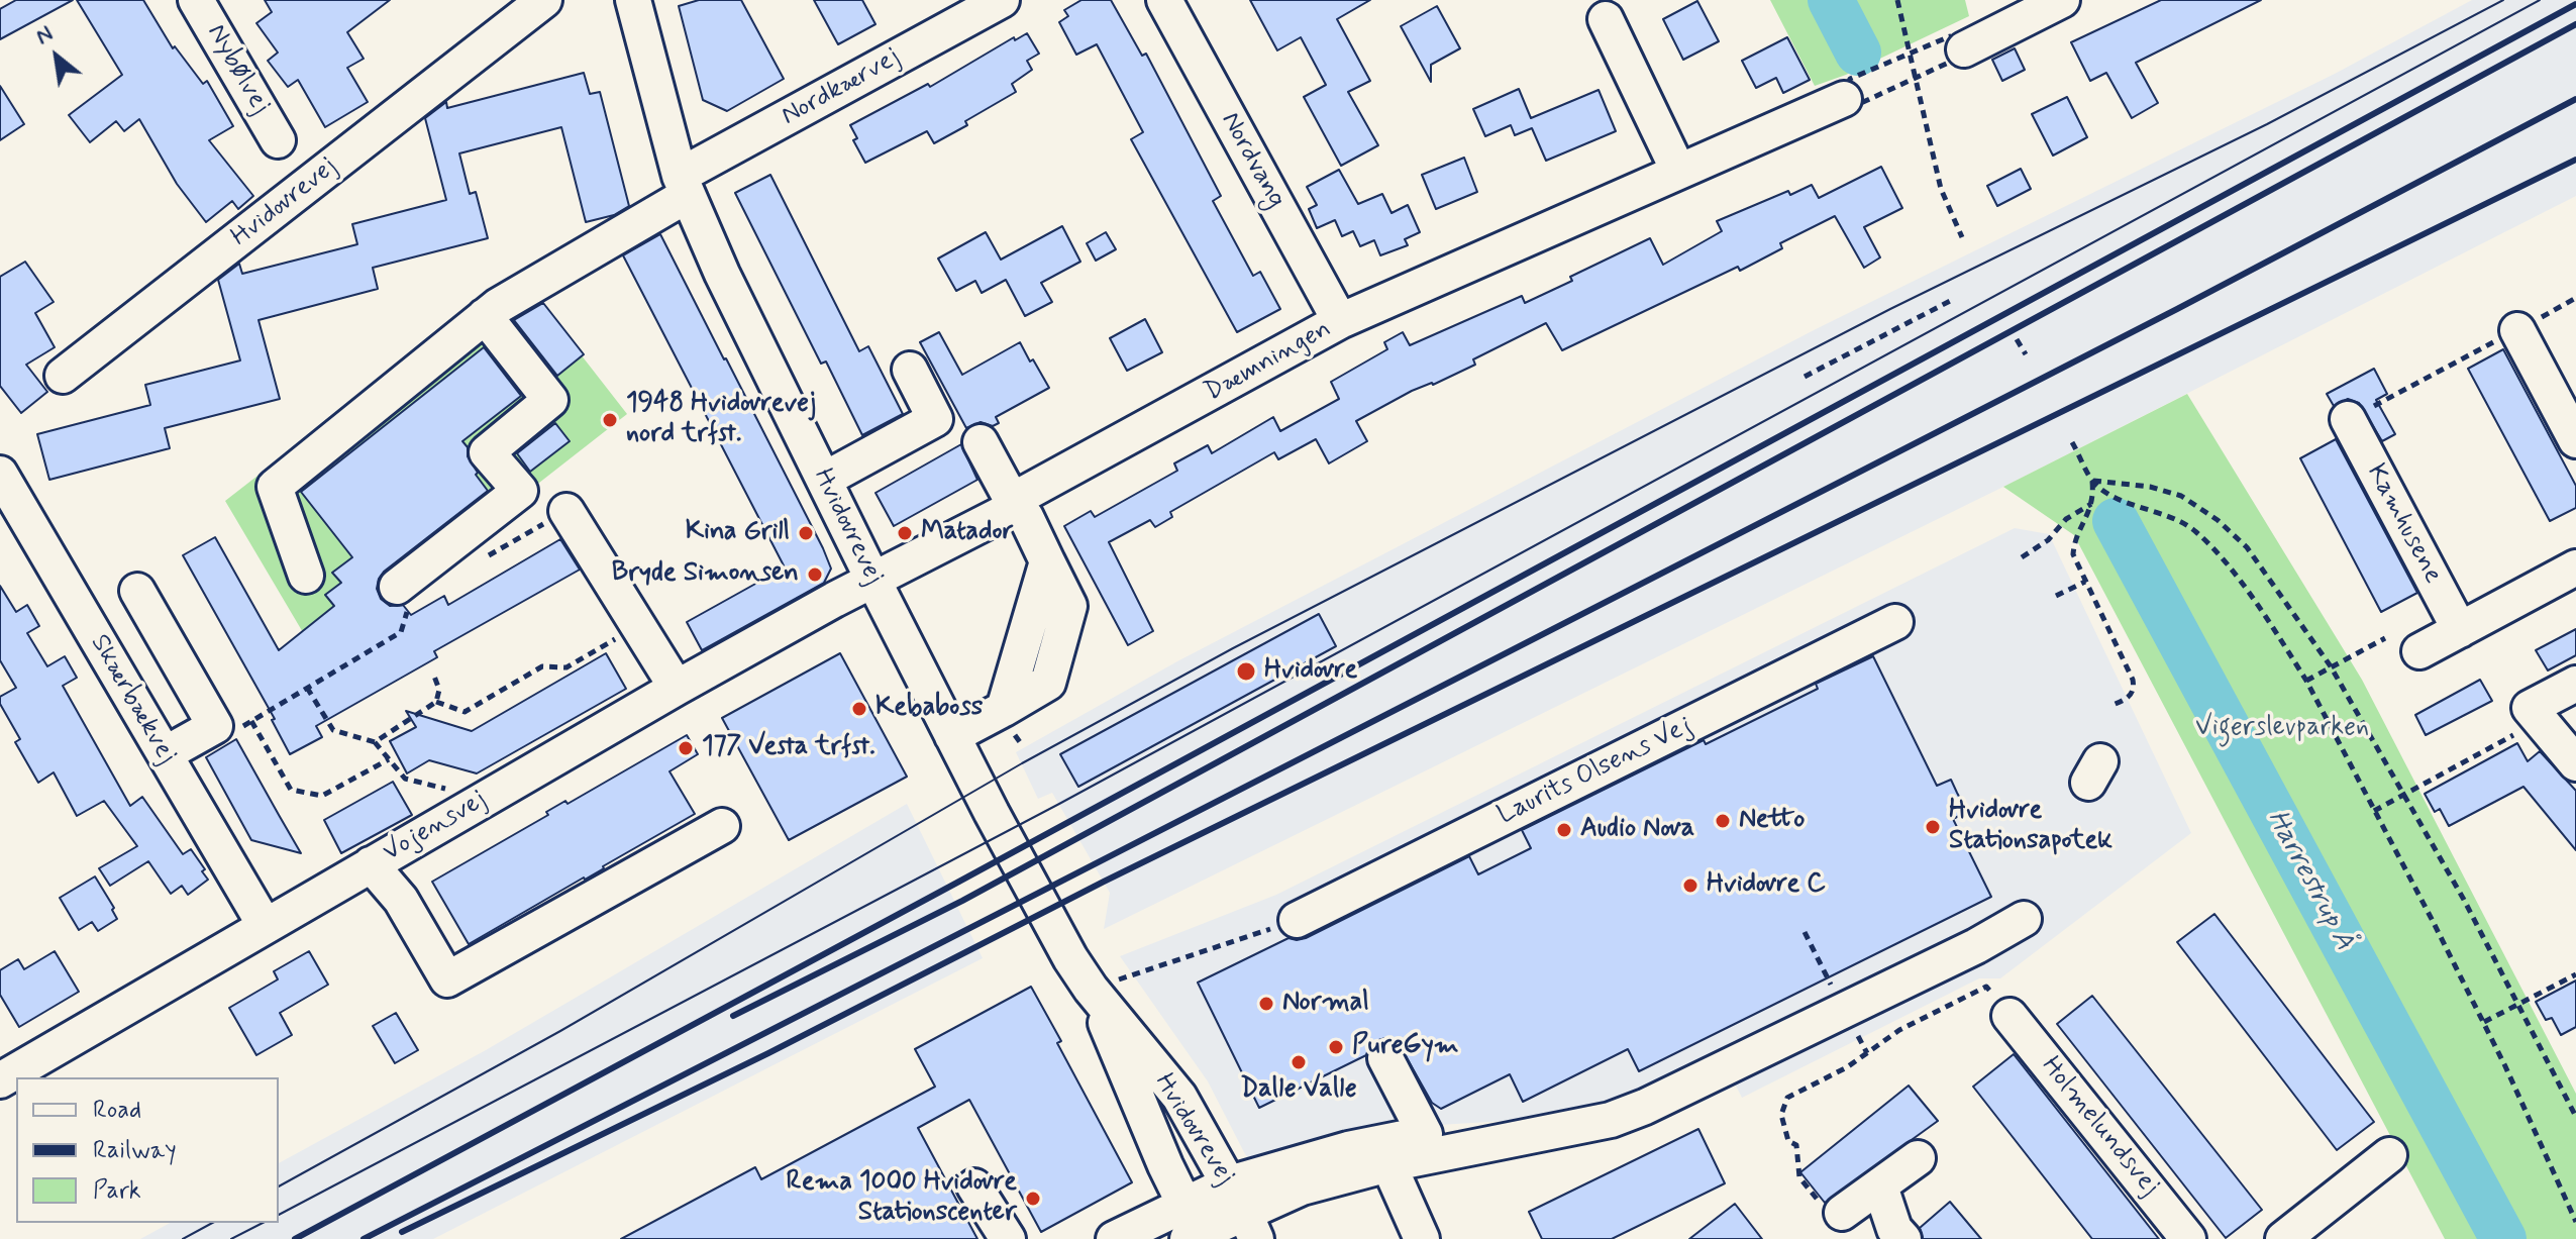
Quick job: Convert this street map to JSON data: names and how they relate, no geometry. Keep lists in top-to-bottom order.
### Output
{
  "streets": {
    "street": [
      "Nybølvej",
      "Nordkærvej",
      "Nordvang",
      "Hvidovrevej",
      "Dæmningen",
      "Kamhusene",
      "Skærbækvej",
      "Laurits Olsens Vej",
      "Vojensvej",
      "Holmelundsvej"
    ]
  },
  "crossings": [
    ["Nordkærvej", "Hvidovrevej"],
    ["Nordvang", "Dæmningen"],
    ["Hvidovrevej", "Dæmningen"],
    ["Hvidovrevej", "Vojensvej"],
    ["Dæmningen", "Vojensvej"],
    ["Skærbækvej", "Vojensvej"]
  ],
  "water": ["Harrestrup Å"],
  "parks": ["Vigerslevparken"],
  "places": [
    "1948 Hvidovrevej nord trfst.",
    "Kina Grill",
    "Matador",
    "Bryde Simonsen",
    "Hvidovre",
    "Kebaboss",
    "177 Vesta trfst.",
    "Netto",
    "Hvidovre Stationsapotek",
    "Audio Nova",
    "Hvidovre C",
    "Normal",
    "PureGym",
    "Dalle Valle",
    "Rema 1000 Hvidovre Stationscenter"
  ],
  "legend": ["Road", "Railway", "Park"],
  "north": "top left"
}
